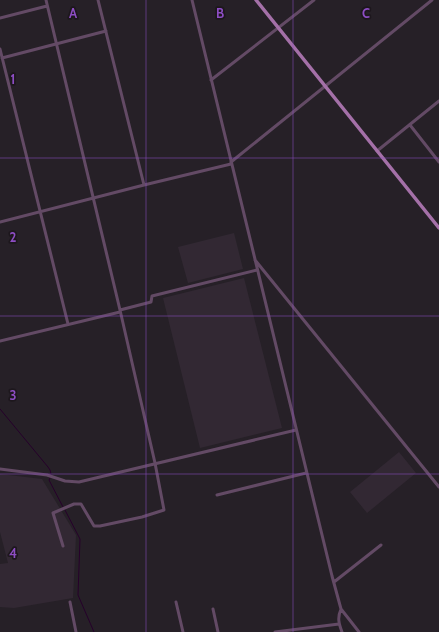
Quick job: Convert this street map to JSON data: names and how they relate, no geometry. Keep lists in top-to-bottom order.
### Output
{
  "grid": {
    "columns": ["A", "B", "C"],
    "rows": [
      "1",
      "2",
      "3",
      "4"
    ]
  }
}
